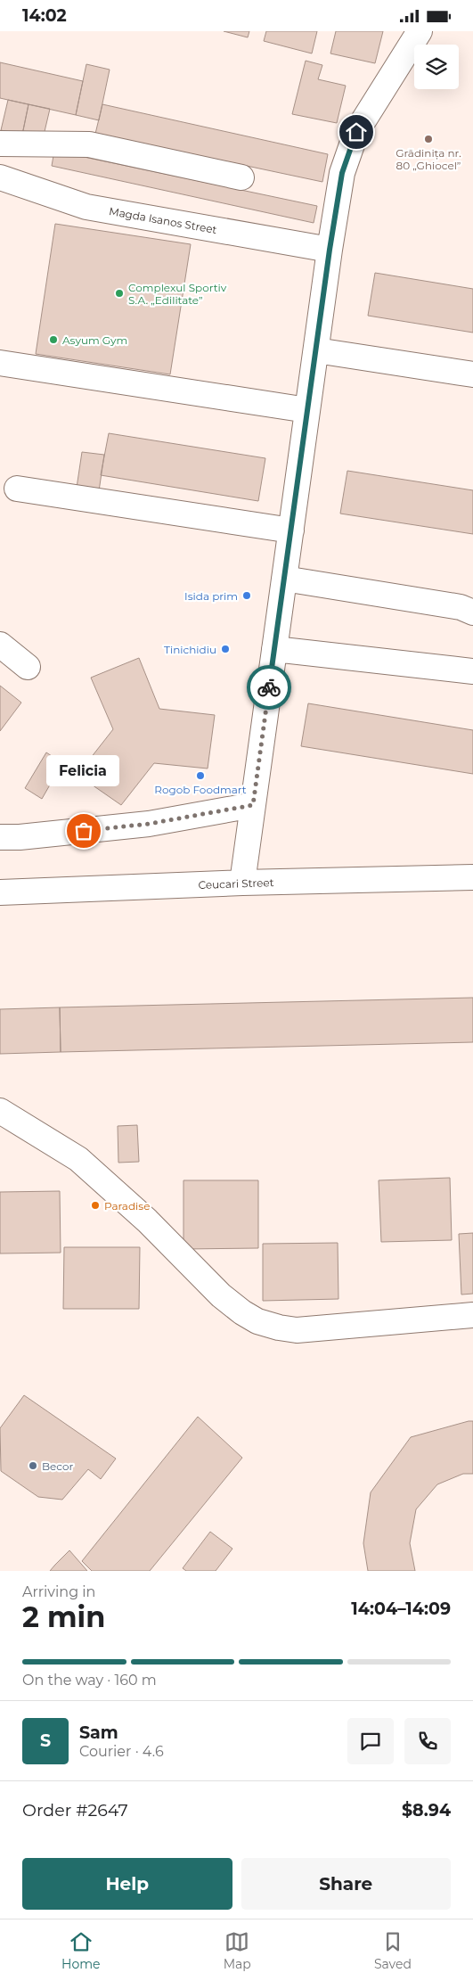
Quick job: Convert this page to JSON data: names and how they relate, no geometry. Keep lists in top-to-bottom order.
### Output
{
  "streets": {
    "street": ["Magda Isanos Street", "Ceucari Street"]
  },
  "places": [
    "Grădinița nr. 80 „Ghiocel”",
    "Complexul Sportiv S.A. „Edilitate”",
    "Asyum Gym",
    "Isida prim",
    "Tinichidiu",
    "Rogob Foodmart",
    "Felicia",
    "Paradise",
    "Becor"
  ],
  "page": {
    "status": "14:02",
    "bubble": "Felicia",
    "heading": ["2 min", "Arriving in", "14:04–14:09"],
    "panel": [
      "Sam",
      "Courier · 4.6",
      "Order #2647",
      "$8.94"
    ],
    "bar": "On the way · 160 m",
    "round": "S",
    "buttons": ["Help", "Share"],
    "tabs": ["Home", "Map", "Saved"]
  }
}
